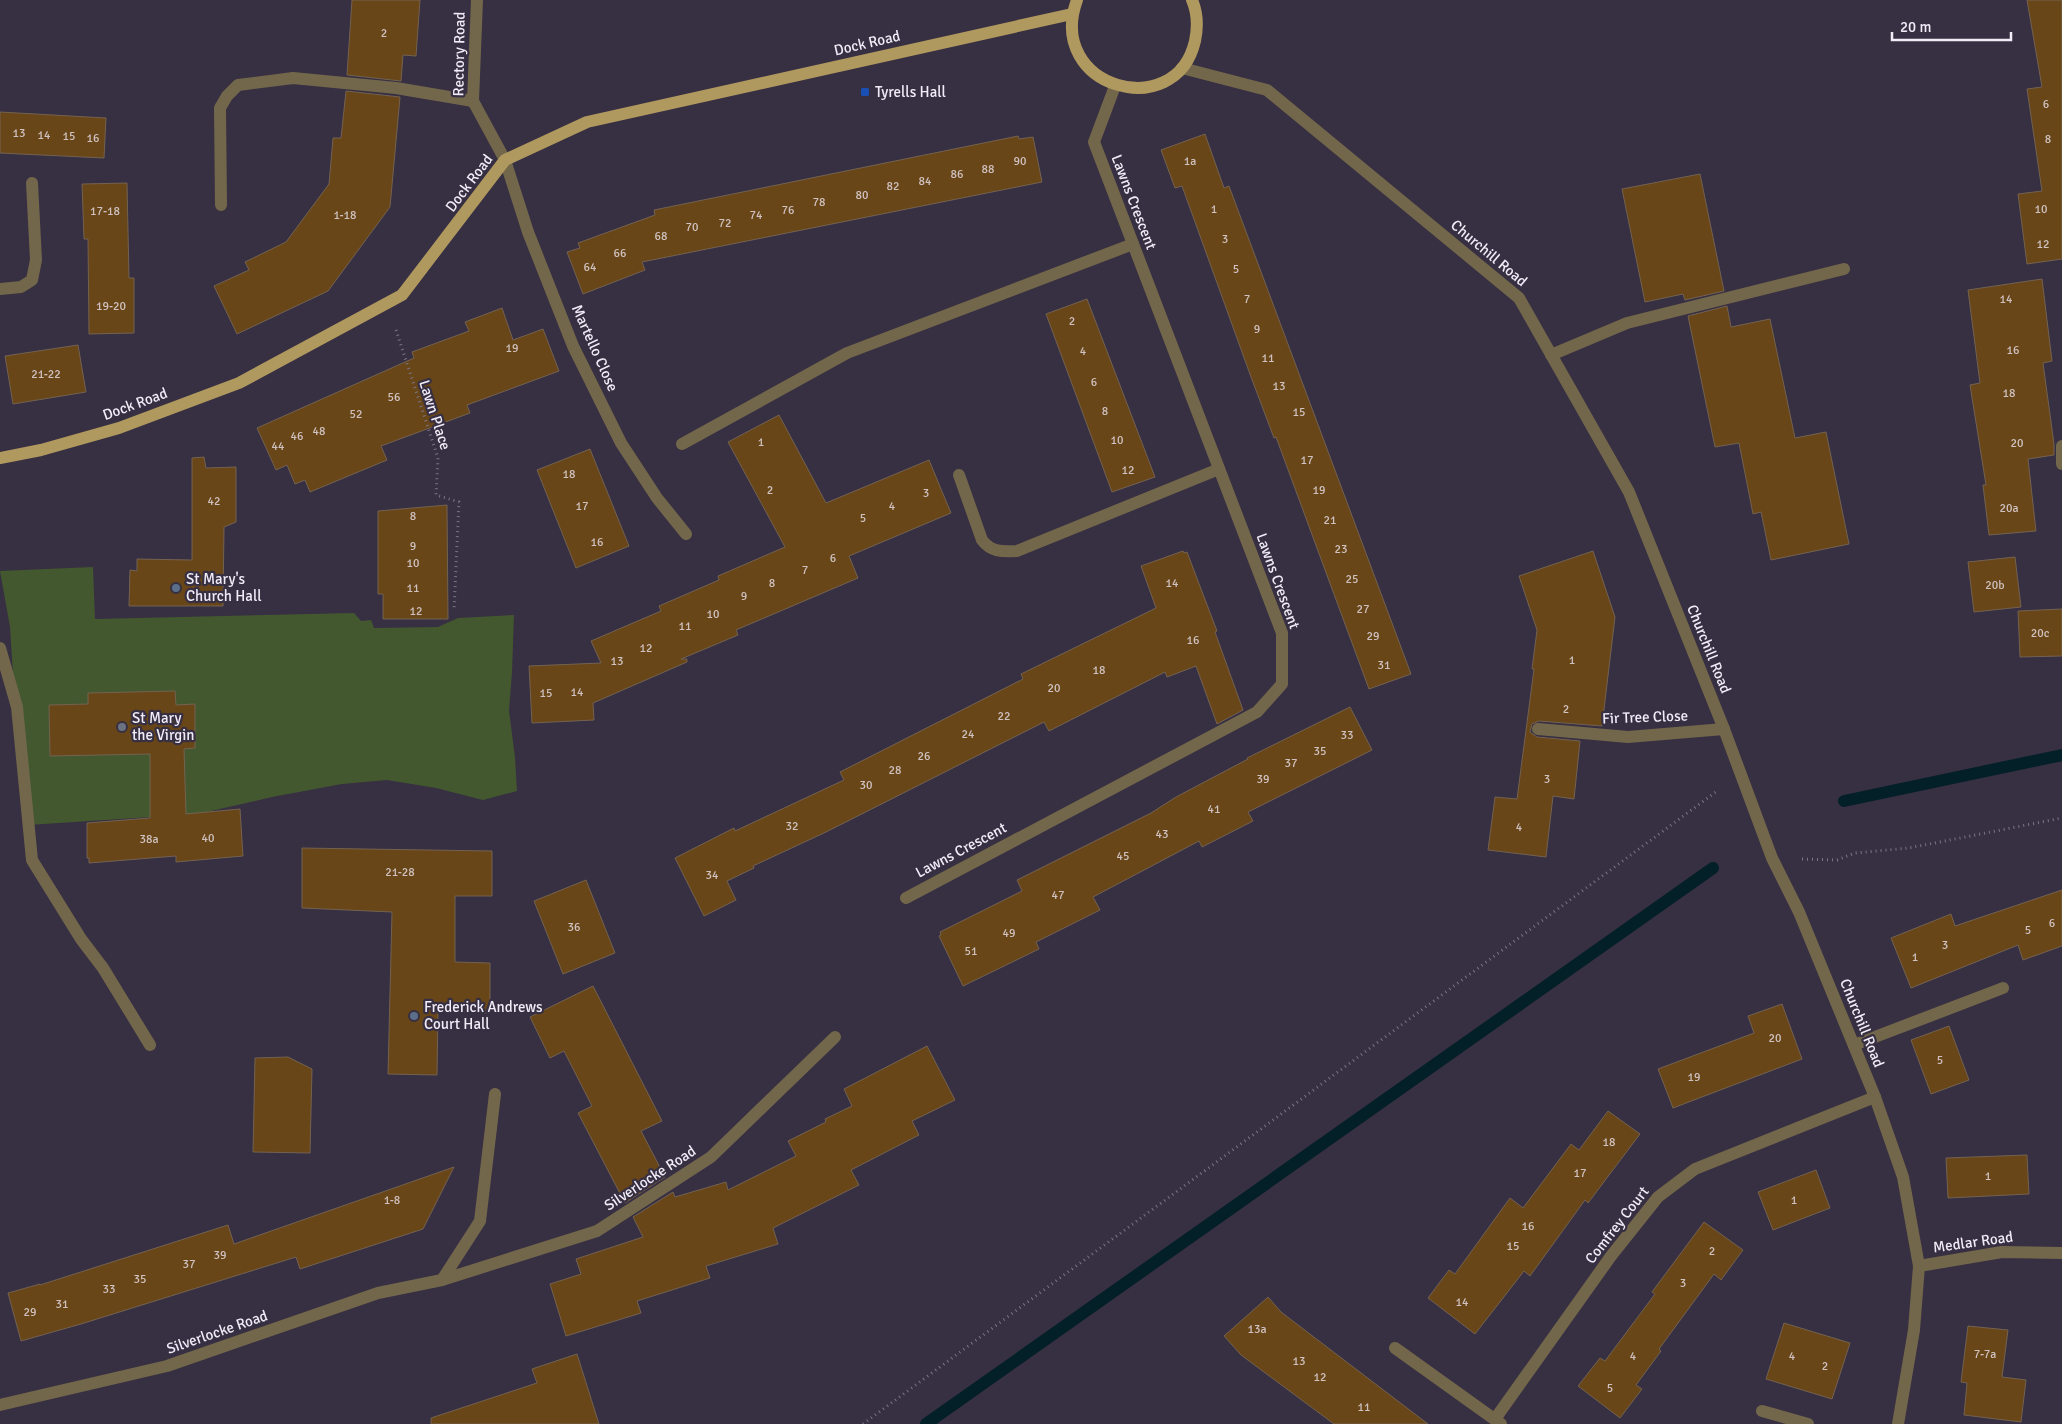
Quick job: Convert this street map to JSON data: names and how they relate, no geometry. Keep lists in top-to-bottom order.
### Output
{
  "streets": {
    "main road": ["Dock Road"],
    "street": [
      "Rectory Road",
      "Lawns Crescent",
      "Churchill Road",
      "Martello Close",
      "Fir Tree Close",
      "Silverlocke Road",
      "Comfrey Court",
      "Medlar Road"
    ],
    "path": ["Lawn Place"]
  },
  "crossings": [
    ["Dock Road", "Rectory Road"],
    ["Dock Road", "Martello Close"],
    ["Dock Road", "Lawn Place"],
    ["Rectory Road", "Martello Close"],
    ["Churchill Road", "Fir Tree Close"],
    ["Churchill Road", "Comfrey Court"],
    ["Churchill Road", "Medlar Road"]
  ],
  "places": {
    "transit": ["Tyrells Hall"],
    "other": ["St Mary's Church Hall", "St Mary the Virgin", "Frederick Andrews Court Hall"]
  },
  "house_numbers": [
    "2",
    "6",
    "13",
    "14",
    "15",
    "16",
    "8",
    "90",
    "1a",
    "88",
    "86",
    "84",
    "82",
    "80",
    "78",
    "1",
    "10",
    "76",
    "17-18",
    "1-18",
    "74",
    "72",
    "70",
    "68",
    "3",
    "12",
    "66",
    "64",
    "5",
    "7",
    "14",
    "19-20",
    "2",
    "9",
    "19",
    "16",
    "4",
    "11",
    "21-22",
    "6",
    "13",
    "18",
    "56",
    "8",
    "15",
    "52",
    "48",
    "46",
    "10",
    "1",
    "20",
    "44",
    "17",
    "12",
    "18",
    "2",
    "19",
    "3",
    "42",
    "17",
    "4",
    "20a",
    "8",
    "5",
    "21",
    "16",
    "9",
    "23",
    "6",
    "10",
    "7",
    "25",
    "8",
    "14",
    "20b",
    "11",
    "9",
    "27",
    "12",
    "10",
    "11",
    "20c",
    "29",
    "16",
    "12",
    "1",
    "13",
    "31",
    "18",
    "20",
    "14",
    "15",
    "2",
    "22",
    "24",
    "33",
    "35",
    "26",
    "37",
    "28",
    "39",
    "3",
    "30",
    "41",
    "32",
    "4",
    "43",
    "40",
    "38a",
    "45",
    "21-28",
    "34",
    "47",
    "6",
    "36",
    "5",
    "49",
    "3",
    "51",
    "1",
    "20",
    "5",
    "19",
    "18",
    "17",
    "1",
    "1-8",
    "1",
    "16",
    "15",
    "2",
    "39",
    "37",
    "35",
    "3",
    "33",
    "14",
    "31",
    "29",
    "13a",
    "7-7a",
    "4",
    "4",
    "13",
    "2",
    "12",
    "5",
    "11"
  ],
  "scale_bar": "20 m"
}
